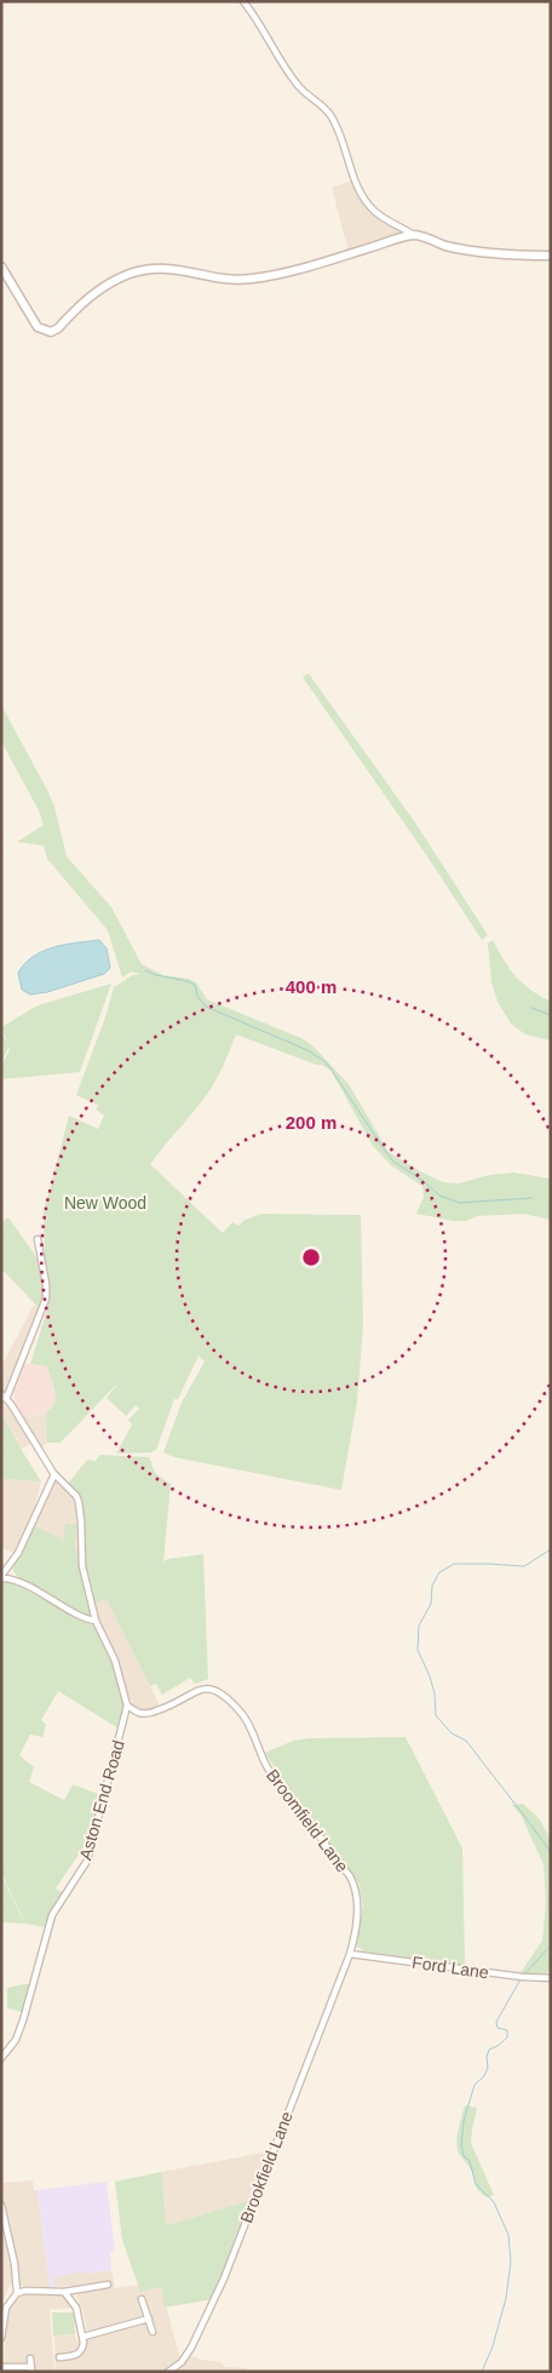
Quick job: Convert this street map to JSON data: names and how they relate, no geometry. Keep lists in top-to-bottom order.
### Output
{
  "streets": {
    "street": [
      "Aston End Road",
      "Broomfield Lane",
      "Ford Lane",
      "Brookfield Lane"
    ]
  },
  "crossings": [
    ["Aston End Road", "Broomfield Lane"],
    ["Broomfield Lane", "Ford Lane"],
    ["Broomfield Lane", "Brookfield Lane"],
    ["Ford Lane", "Brookfield Lane"]
  ],
  "parks": ["New Wood"],
  "rings": ["400 m", "200 m"]
}
